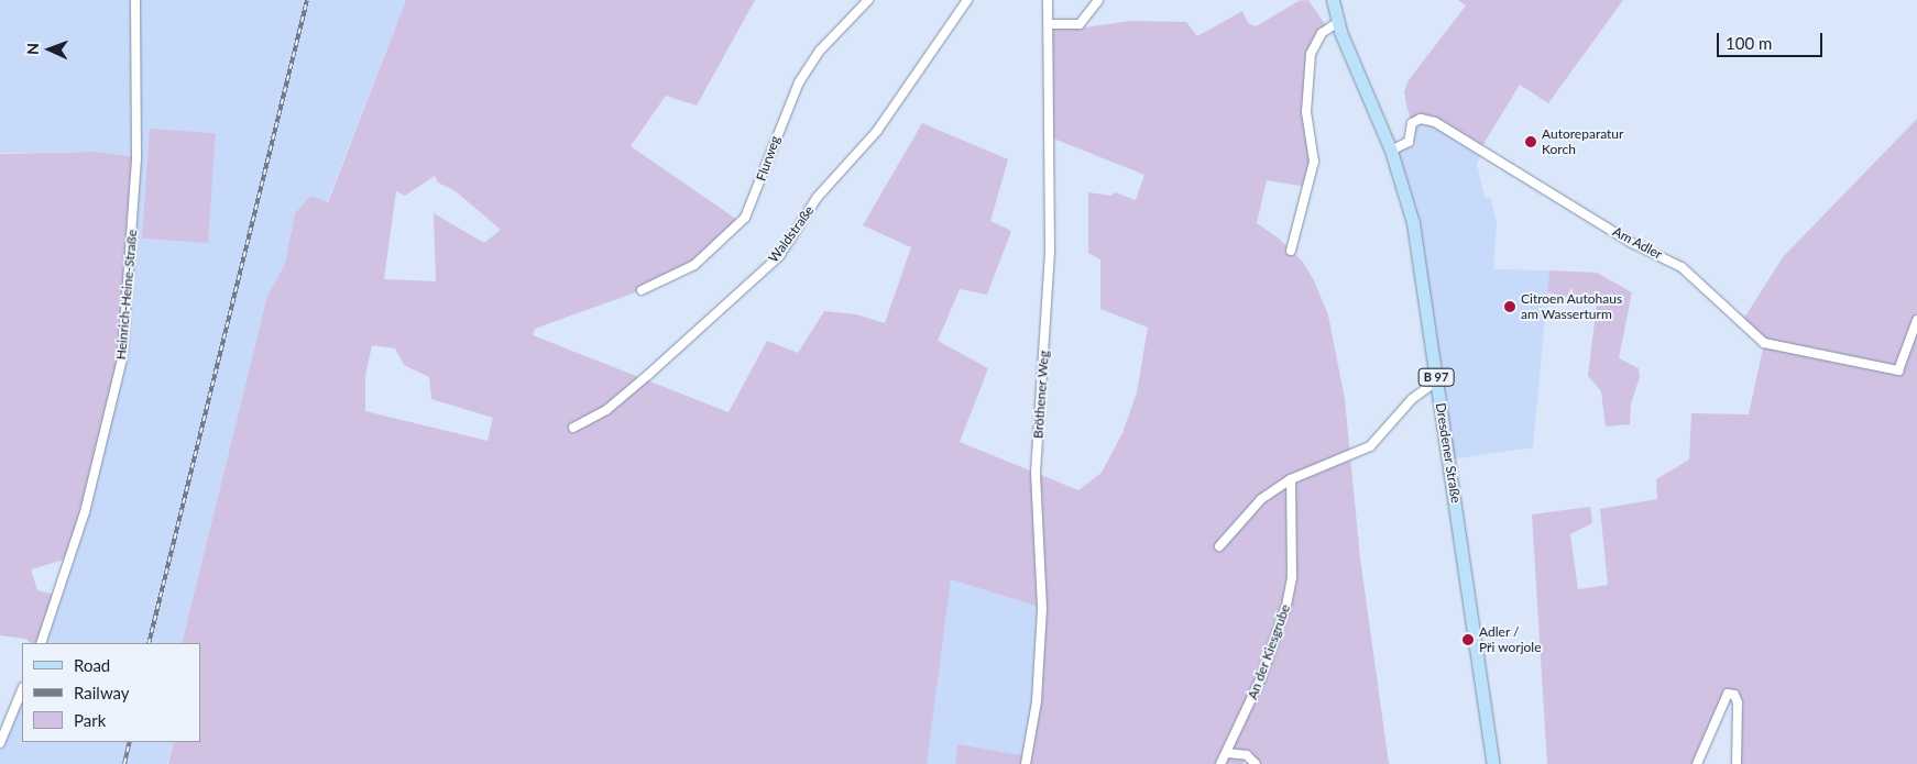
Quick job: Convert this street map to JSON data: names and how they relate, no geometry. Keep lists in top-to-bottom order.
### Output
{
  "streets": {
    "main road": ["B 97", "Dresdener Straße"],
    "street": [
      "Flurweg",
      "Waldstraße",
      "Am Adler",
      "Heinrich-Heine-Straße",
      "Bröthener Weg",
      "An der Kiesgrube"
    ]
  },
  "crossings": [
    ["Am Adler", "Dresdener Straße"]
  ],
  "places": ["Autoreparatur Korch", "Citroen Autohaus am Wasserturm", "Adler / Při worjole"],
  "legend": ["Road", "Railway", "Park"],
  "scale_bar": "100 m",
  "north": "left"
}
